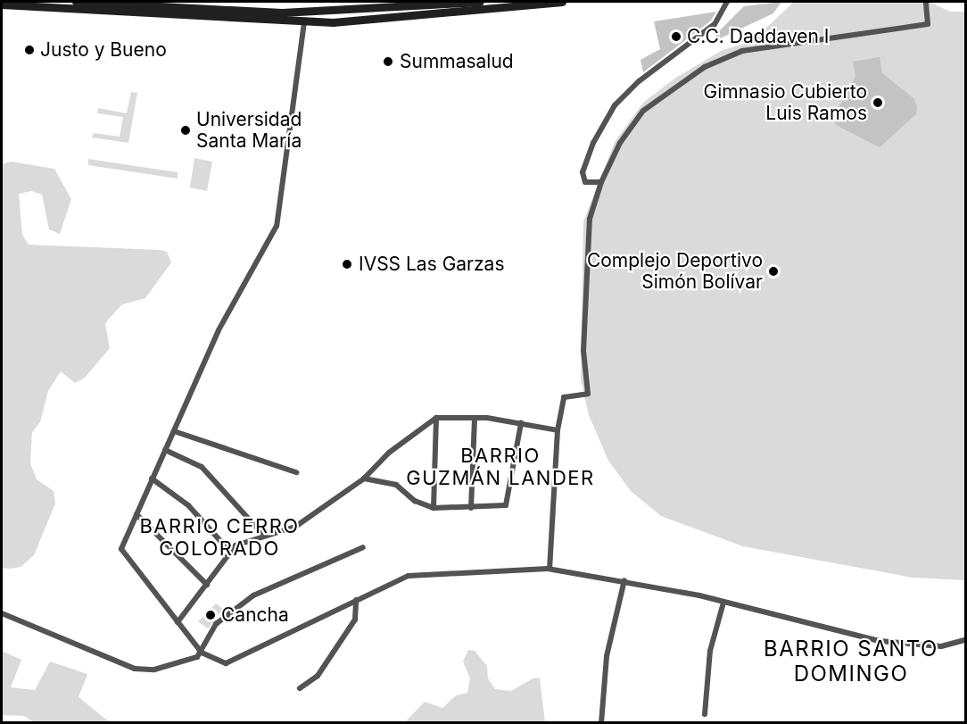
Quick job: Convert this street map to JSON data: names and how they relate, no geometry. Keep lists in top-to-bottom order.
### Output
{
  "districts": ["BARRIO GUZMÁN LANDER", "BARRIO CERRO COLORADO", "BARRIO SANTO DOMINGO"],
  "places": [
    "C.C. Daddaven I",
    "Justo y Bueno",
    "Summasalud",
    "Gimnasio Cubierto Luis Ramos",
    "Universidad Santa María",
    "IVSS Las Garzas",
    "Complejo Deportivo Simón Bolívar",
    "Cancha"
  ]
}
